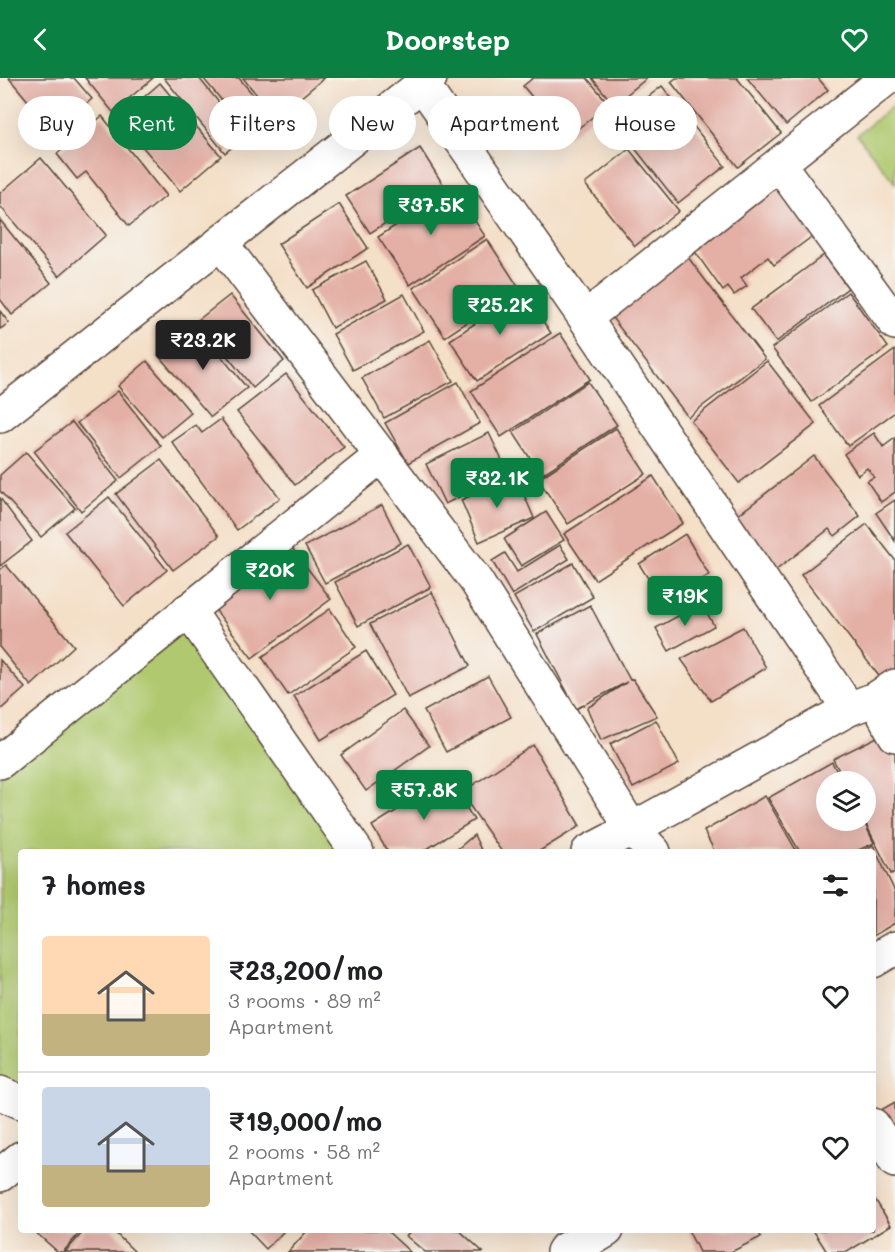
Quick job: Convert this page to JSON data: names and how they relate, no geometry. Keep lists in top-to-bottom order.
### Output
{
  "page": {
    "header": "Doorstep",
    "chip": [
      "Buy",
      "Rent",
      "Filters",
      "New",
      "Apartment",
      "House"
    ],
    "price": [
      "₹37.5K",
      "₹25.2K",
      "₹23.2K",
      "₹32.1K",
      "₹20K",
      "₹19K",
      "₹57.8K"
    ],
    "heading": "7 homes",
    "list": [
      {
        "name": "₹23,200/mo",
        "note": "3 rooms · 89 m² · Apartment"
      },
      {
        "name": "₹19,000/mo",
        "note": "2 rooms · 58 m² · Apartment"
      }
    ]
  }
}
